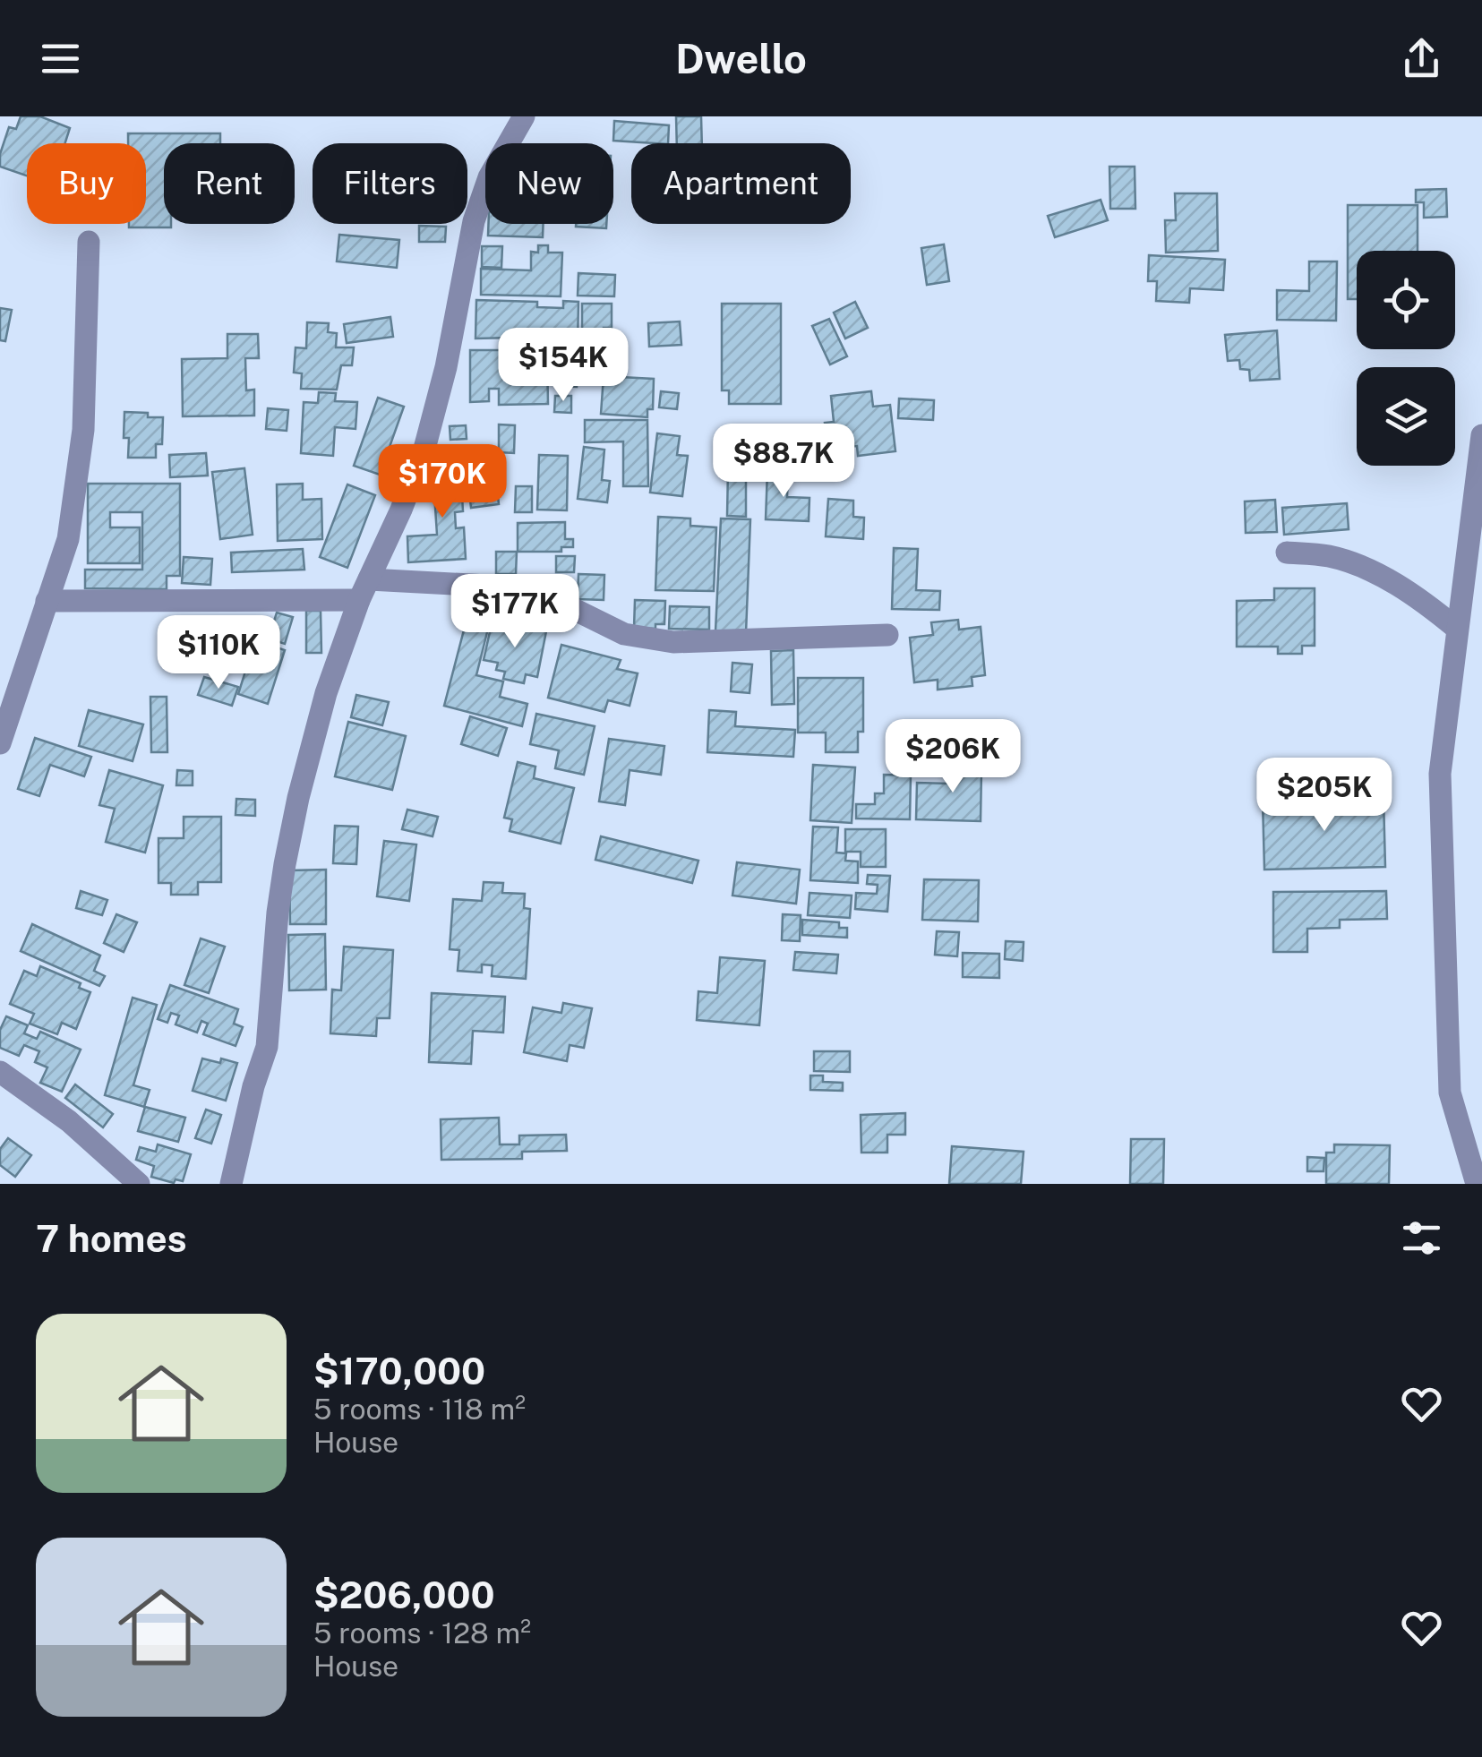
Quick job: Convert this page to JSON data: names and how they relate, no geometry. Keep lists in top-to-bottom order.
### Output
{
  "page": {
    "header": "Dwello",
    "chip": [
      "Buy",
      "Rent",
      "Filters",
      "New",
      "Apartment"
    ],
    "price": [
      "$154K",
      "$88.7K",
      "$170K",
      "$177K",
      "$110K",
      "$206K",
      "$205K"
    ],
    "heading": "7 homes",
    "list": [
      {
        "name": "$170,000",
        "note": "5 rooms · 118 m² · House"
      },
      {
        "name": "$206,000",
        "note": "5 rooms · 128 m² · House"
      }
    ]
  }
}
